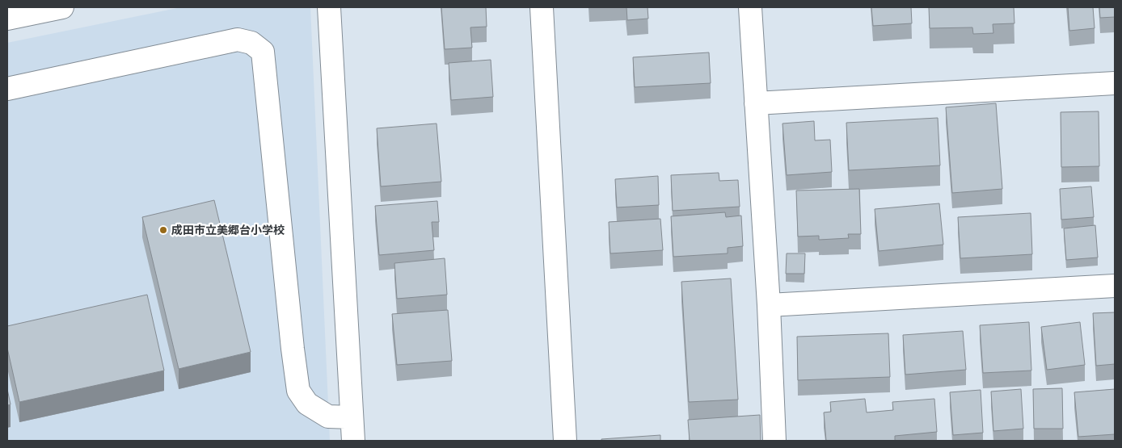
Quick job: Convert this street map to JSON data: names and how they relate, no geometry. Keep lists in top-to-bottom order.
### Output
{
  "places": ["成田市立美郷台小学校"]
}
